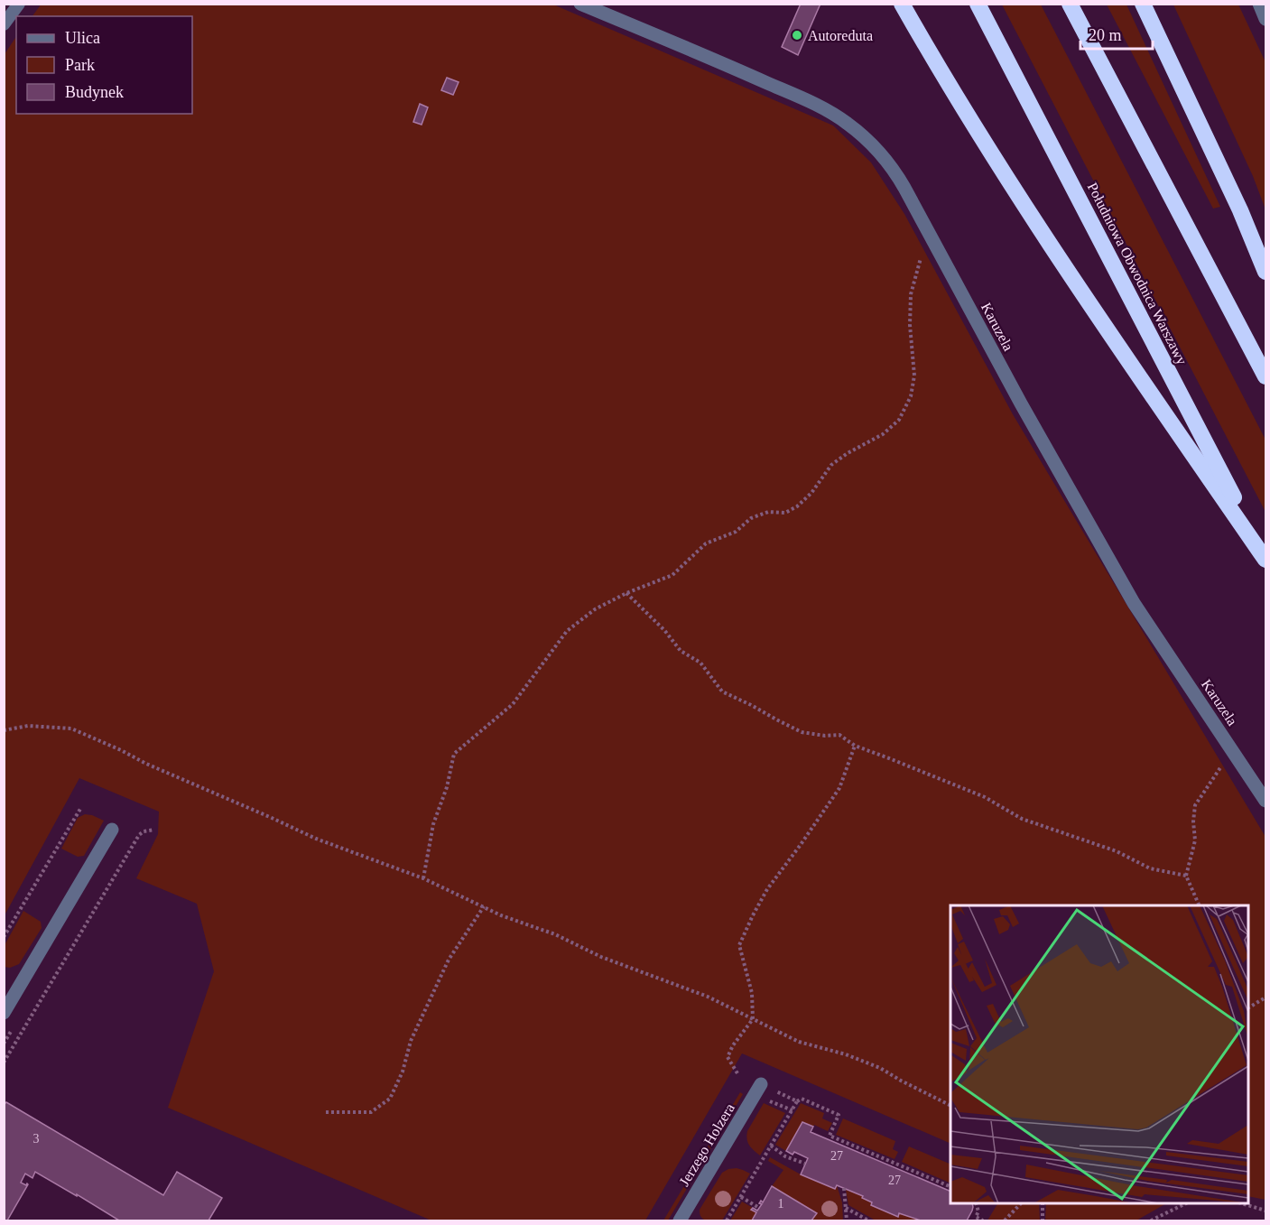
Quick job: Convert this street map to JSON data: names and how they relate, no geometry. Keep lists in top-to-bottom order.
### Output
{
  "streets": {
    "highway": ["Południowa Obwodnica Warszawy"],
    "street": ["Karuzela", "Jerzego Holzera"]
  },
  "places": ["Autoreduta"],
  "house_numbers": [
    "3",
    "27",
    "27",
    "1"
  ],
  "legend": ["Ulica", "Park", "Budynek"],
  "scale_bar": "20 m"
}
